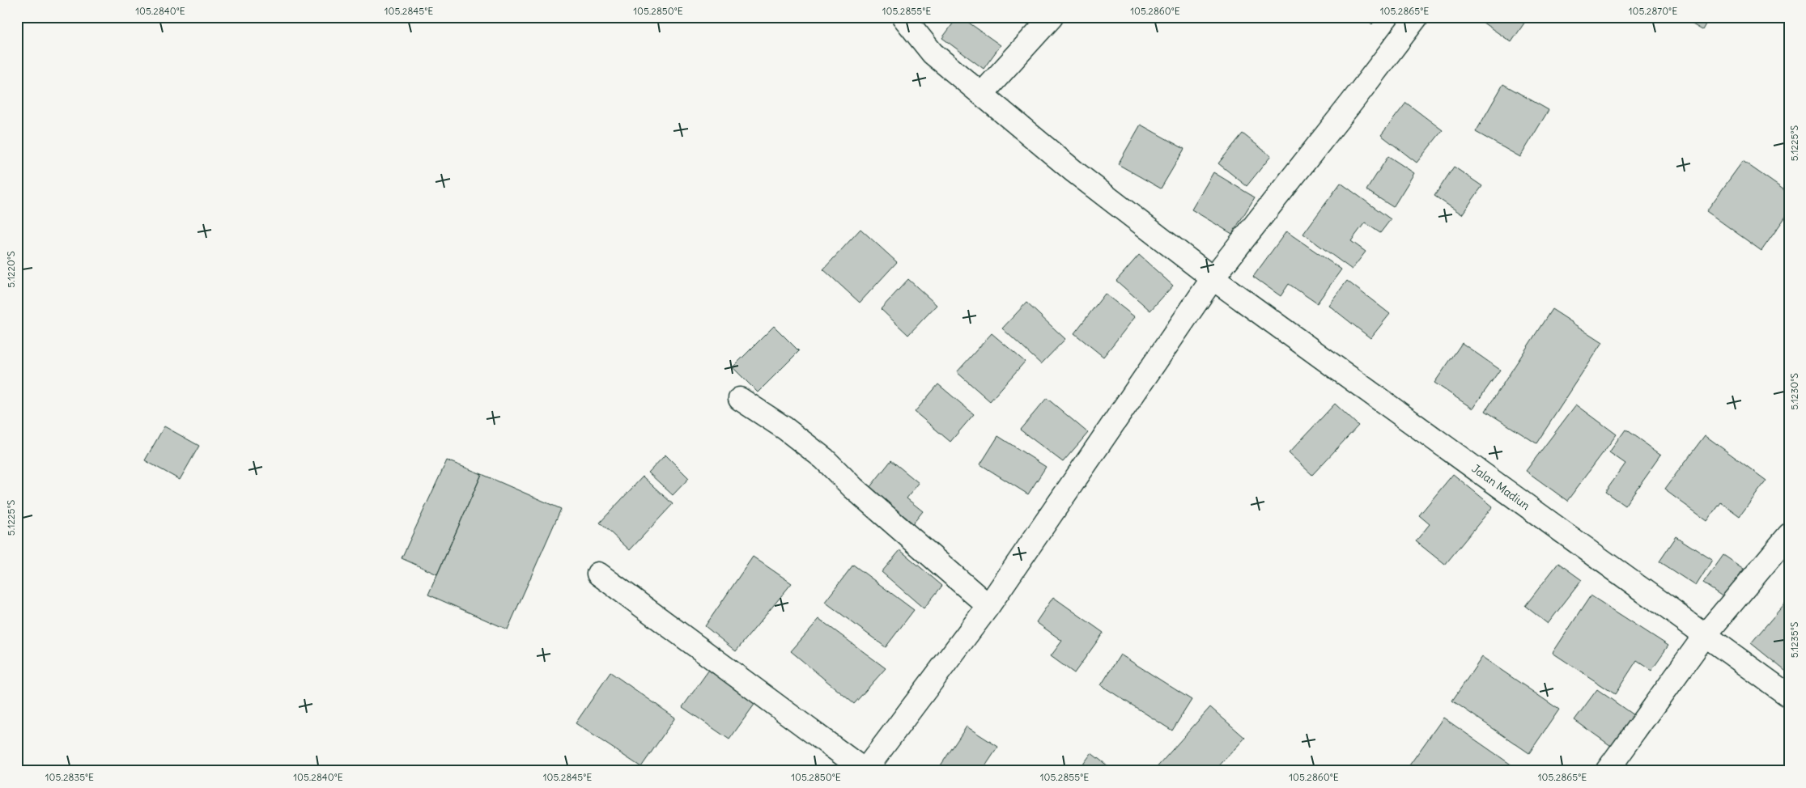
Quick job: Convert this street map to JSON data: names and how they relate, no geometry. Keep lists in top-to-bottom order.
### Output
{
  "streets": {
    "street": ["Jalan Madiun"]
  },
  "coordinates": [
    "105.2840°E",
    "105.2845°E",
    "105.2850°E",
    "105.2855°E",
    "105.2860°E",
    "105.2865°E",
    "105.2870°E",
    "5.1225°S",
    "5.1220°S",
    "5.1230°S",
    "5.1235°S",
    "105.2835°E"
  ]
}
